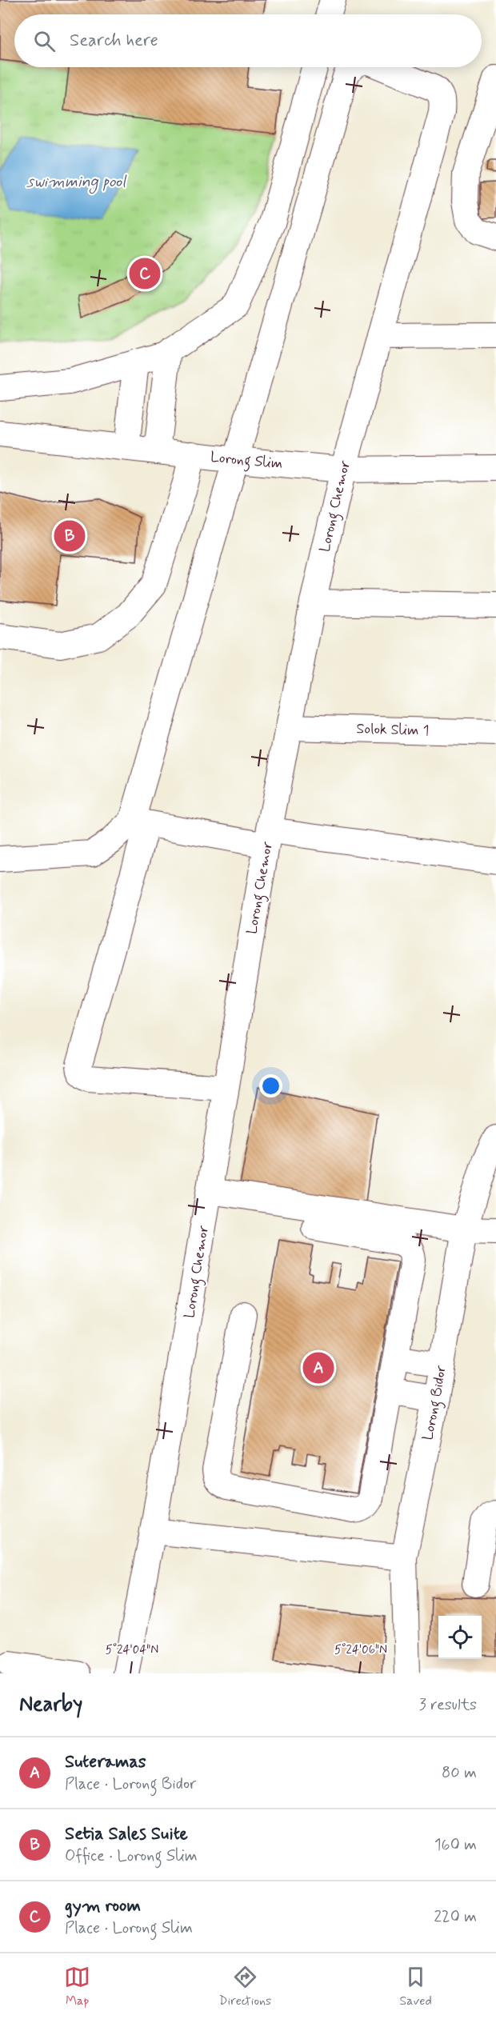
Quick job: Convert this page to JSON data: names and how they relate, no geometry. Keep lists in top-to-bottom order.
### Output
{
  "streets": {
    "street": [
      "Lorong Slim",
      "Lorong Chemor",
      "Solok Slim 1",
      "Lorong Bidor"
    ]
  },
  "crossings": [
    ["Lorong Slim", "Lorong Chemor"],
    ["Lorong Chemor", "Solok Slim 1"]
  ],
  "water": ["swimming pool"],
  "page": {
    "search": "Search here",
    "pins": ["C", "B", "A"],
    "heading": ["Nearby", "3 results"],
    "list": [
      {
        "mark": "A",
        "name": "Suteramas",
        "note": "Place · Lorong Bidor",
        "value": "80 m"
      },
      {
        "mark": "B",
        "name": "Setia Sales Suite",
        "note": "Office · Lorong Slim",
        "value": "160 m"
      },
      {
        "mark": "C",
        "name": "gym room",
        "note": "Place · Lorong Slim",
        "value": "220 m"
      }
    ],
    "nav": ["Map", "Directions", "Saved"]
  },
  "coordinates": ["5°24'04\"N", "5°24'06\"N"]
}
